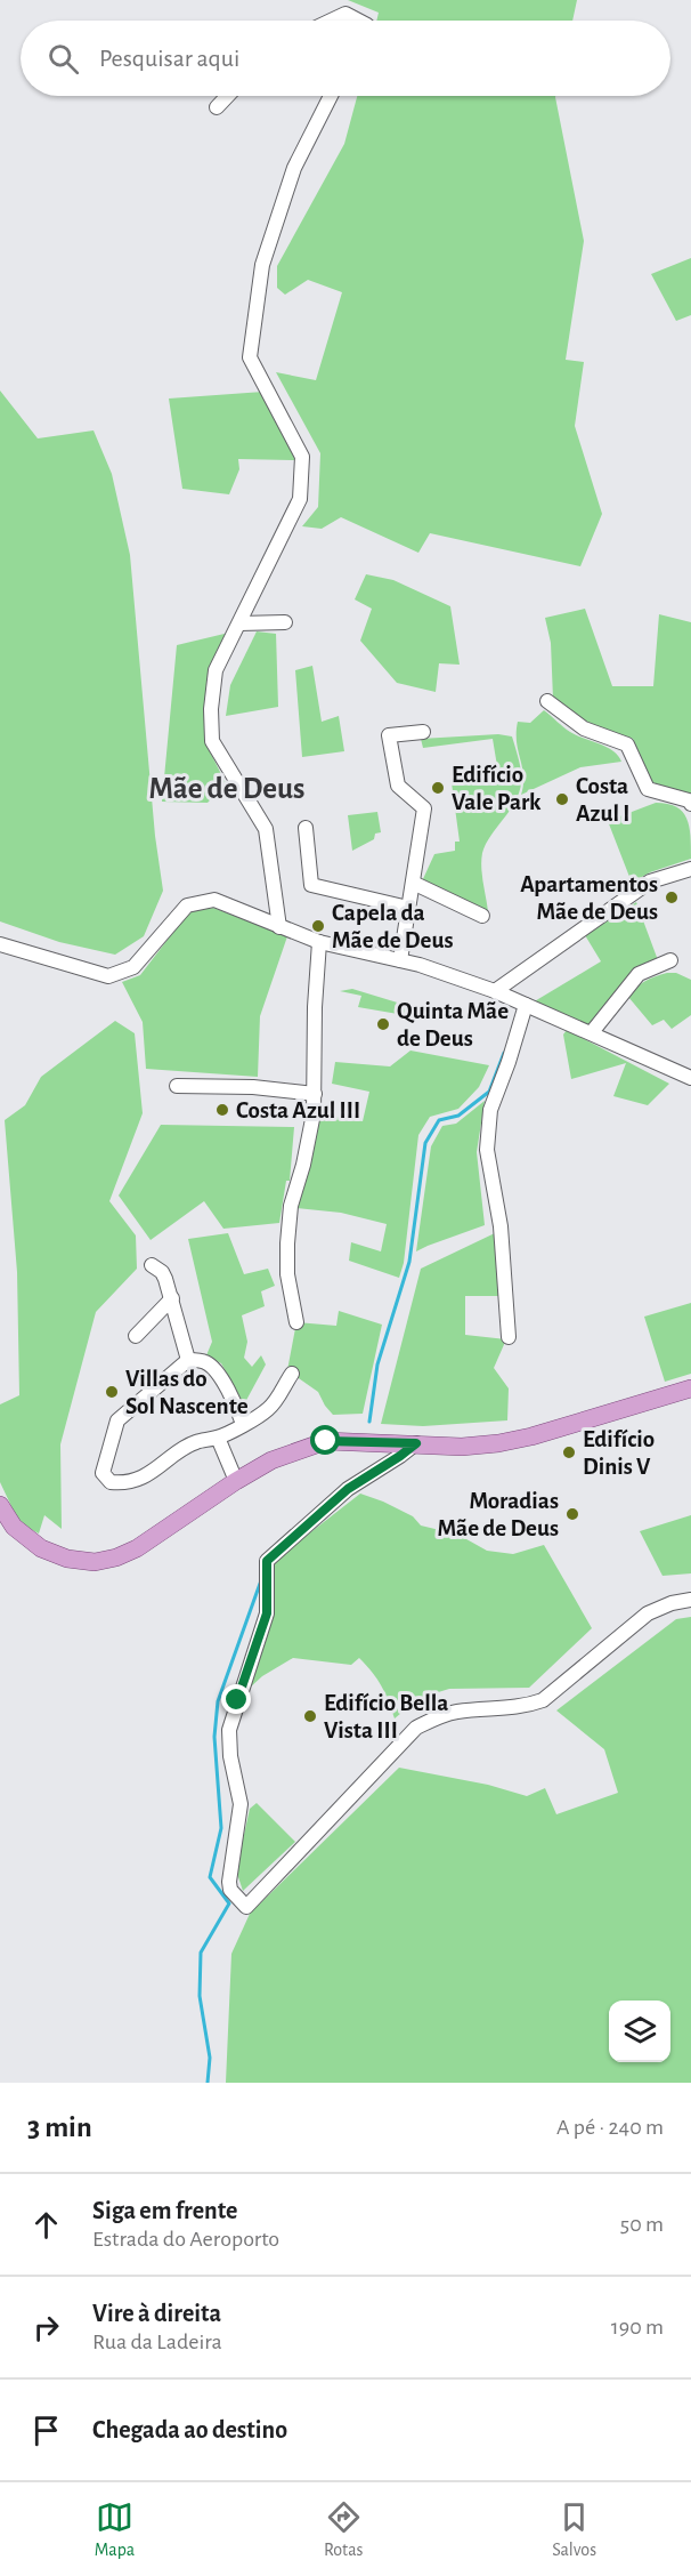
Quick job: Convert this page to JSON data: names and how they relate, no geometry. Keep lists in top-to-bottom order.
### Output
{
  "districts": ["Mãe de Deus"],
  "places": [
    "Edifício Vale Park",
    "Costa Azul I",
    "Apartamentos Mãe de Deus",
    "Capela da Mãe de Deus",
    "Quinta Mãe de Deus",
    "Costa Azul III",
    "Villas do Sol Nascente",
    "Edifício Dinis V",
    "Moradias Mãe de Deus",
    "Edifício Bella Vista III"
  ],
  "page": {
    "search": "Pesquisar aqui",
    "heading": ["3 min", "A pé · 240 m"],
    "list": [
      ["Siga em frente", "Estrada do Aeroporto", "50 m"],
      ["Vire à direita", "Rua da Ladeira", "190 m"],
      "Chegada ao destino"
    ],
    "nav": ["Mapa", "Rotas", "Salvos"]
  }
}
